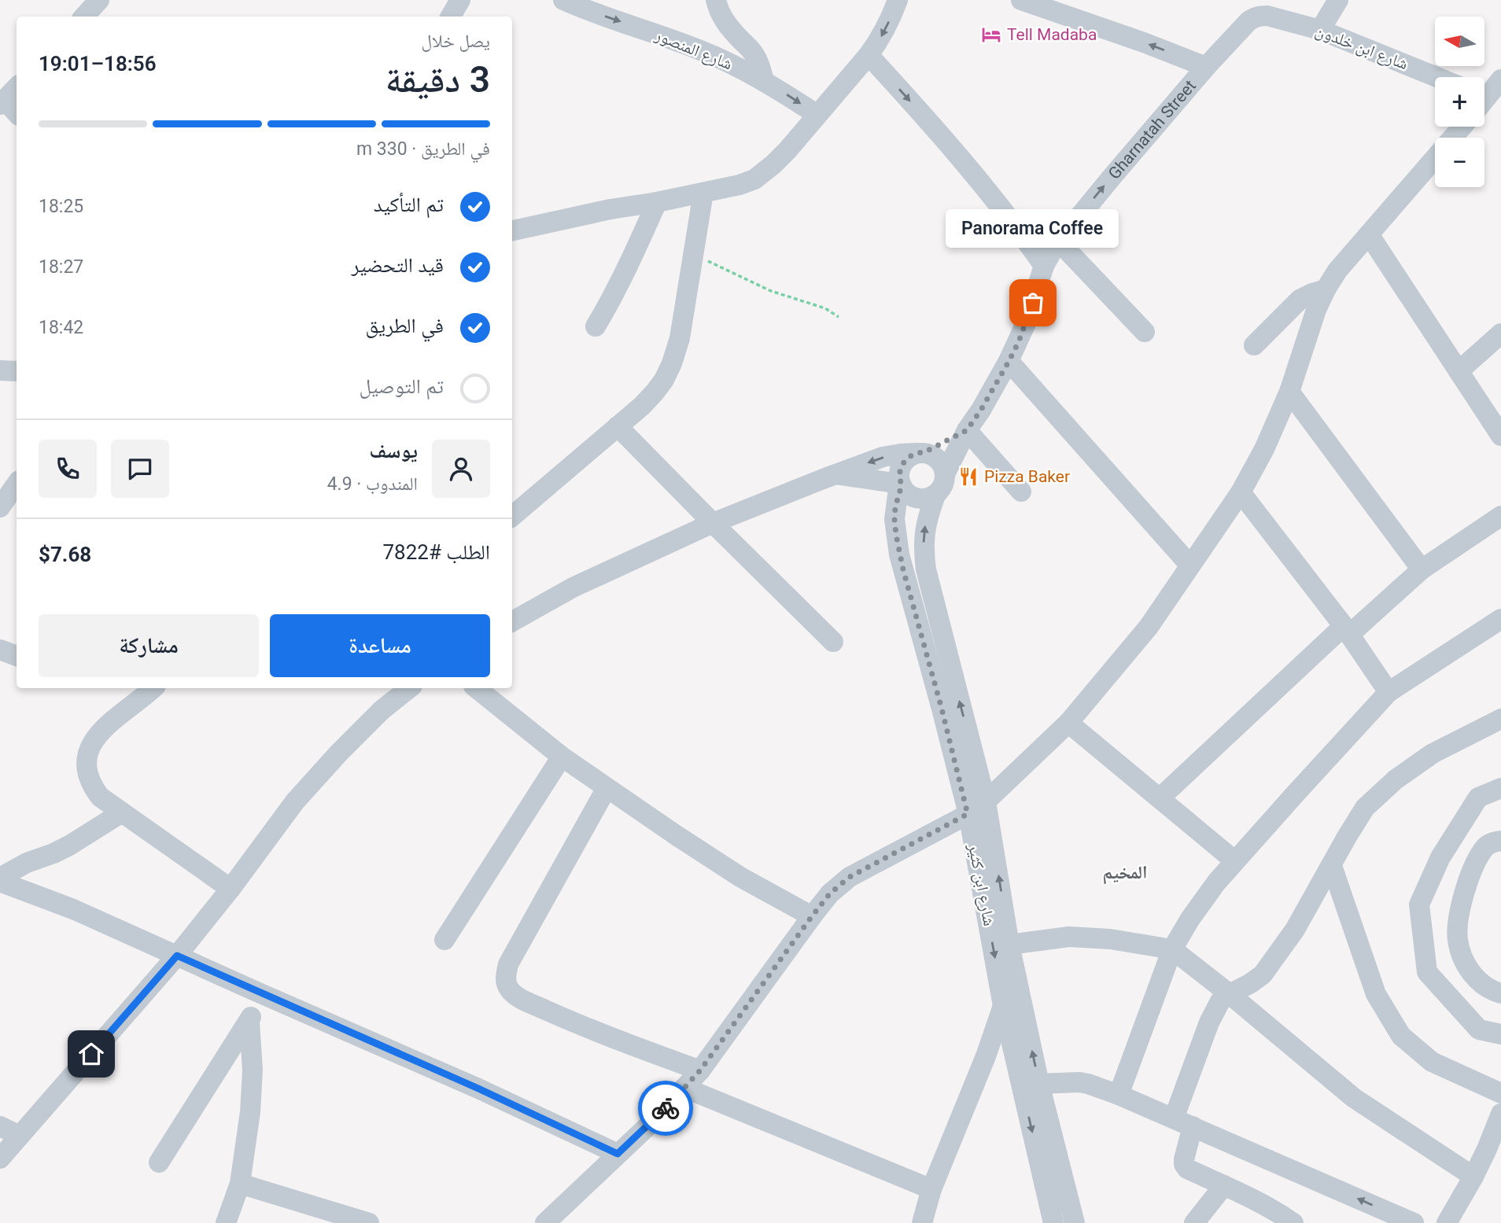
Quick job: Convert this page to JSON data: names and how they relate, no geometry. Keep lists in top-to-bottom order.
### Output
{
  "streets": {
    "street": [
      "شارع ابن خلدون",
      "شارع المنصور",
      "Gharnatah Street",
      "شارع ابن كثير"
    ]
  },
  "crossings": [
    ["شارع ابن خلدون", "Gharnatah Street"],
    ["Gharnatah Street", "شارع ابن كثير"]
  ],
  "one_way": ["شارع المنصور", "Gharnatah Street"],
  "districts": ["المخيم"],
  "places": {
    "hotel": ["Tell Madaba"],
    "other": ["Panorama Coffee"],
    "restaurant": ["Pizza Baker"]
  },
  "north": "left",
  "page": {
    "map_buttons": ["+", "−"],
    "heading": ["3 دقيقة", "يصل خلال", "18:56–19:01"],
    "panel": [
      "يوسف",
      "المندوب · 4.9",
      "الطلب #7822",
      "$7.68"
    ],
    "bar": "في الطريق · 330 m",
    "list": [
      ["تم التأكيد", "18:25"],
      ["قيد التحضير", "18:27"],
      ["في الطريق", "18:42"],
      "تم التوصيل"
    ],
    "bubble": "Panorama Coffee",
    "buttons": ["مساعدة", "مشاركة"]
  }
}
